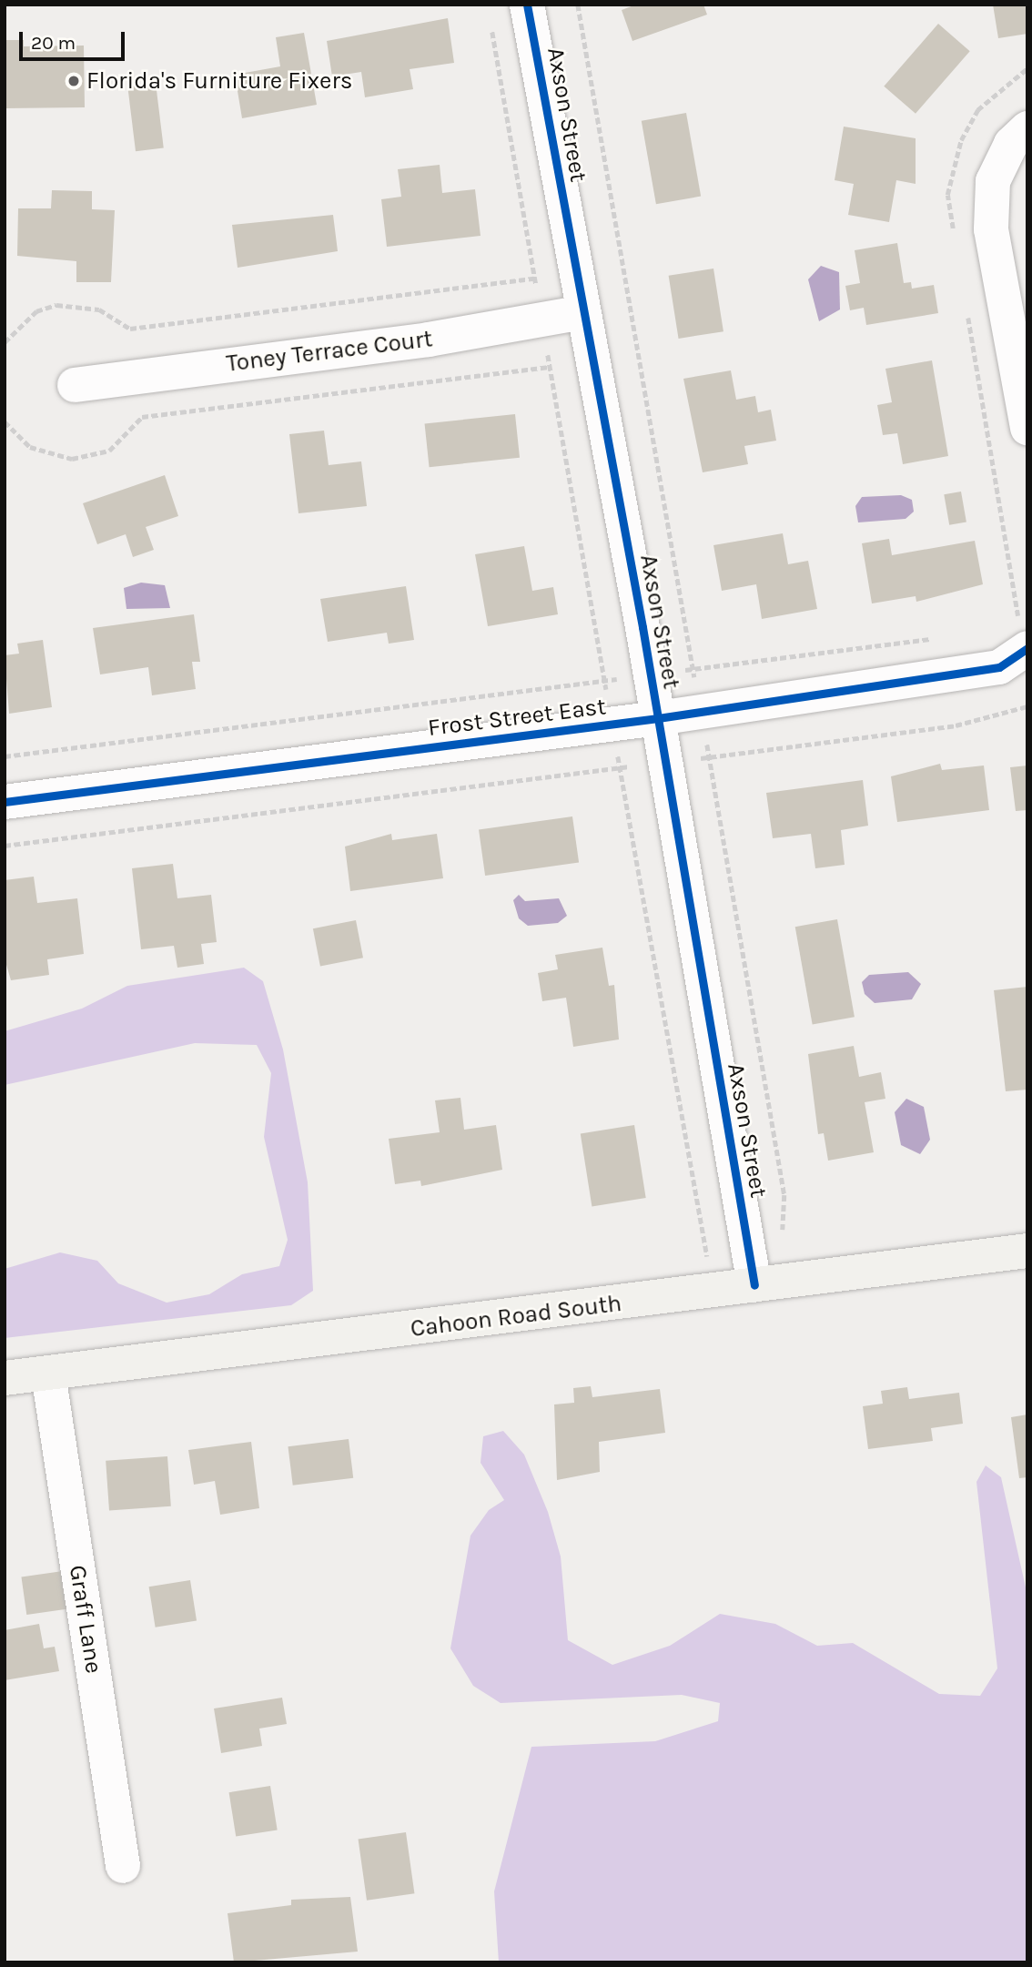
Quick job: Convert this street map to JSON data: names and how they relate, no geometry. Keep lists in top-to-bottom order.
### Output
{
  "streets": {
    "main road": ["Cahoon Road South"],
    "street": [
      "Axson Street",
      "Toney Terrace Court",
      "Frost Street East",
      "Graff Lane"
    ]
  },
  "crossings": [
    ["Axson Street", "Toney Terrace Court"],
    ["Axson Street", "Frost Street East"],
    ["Axson Street", "Cahoon Road South"],
    ["Cahoon Road South", "Graff Lane"]
  ],
  "places": ["Florida's Furniture Fixers"],
  "scale_bar": "20 m"
}
